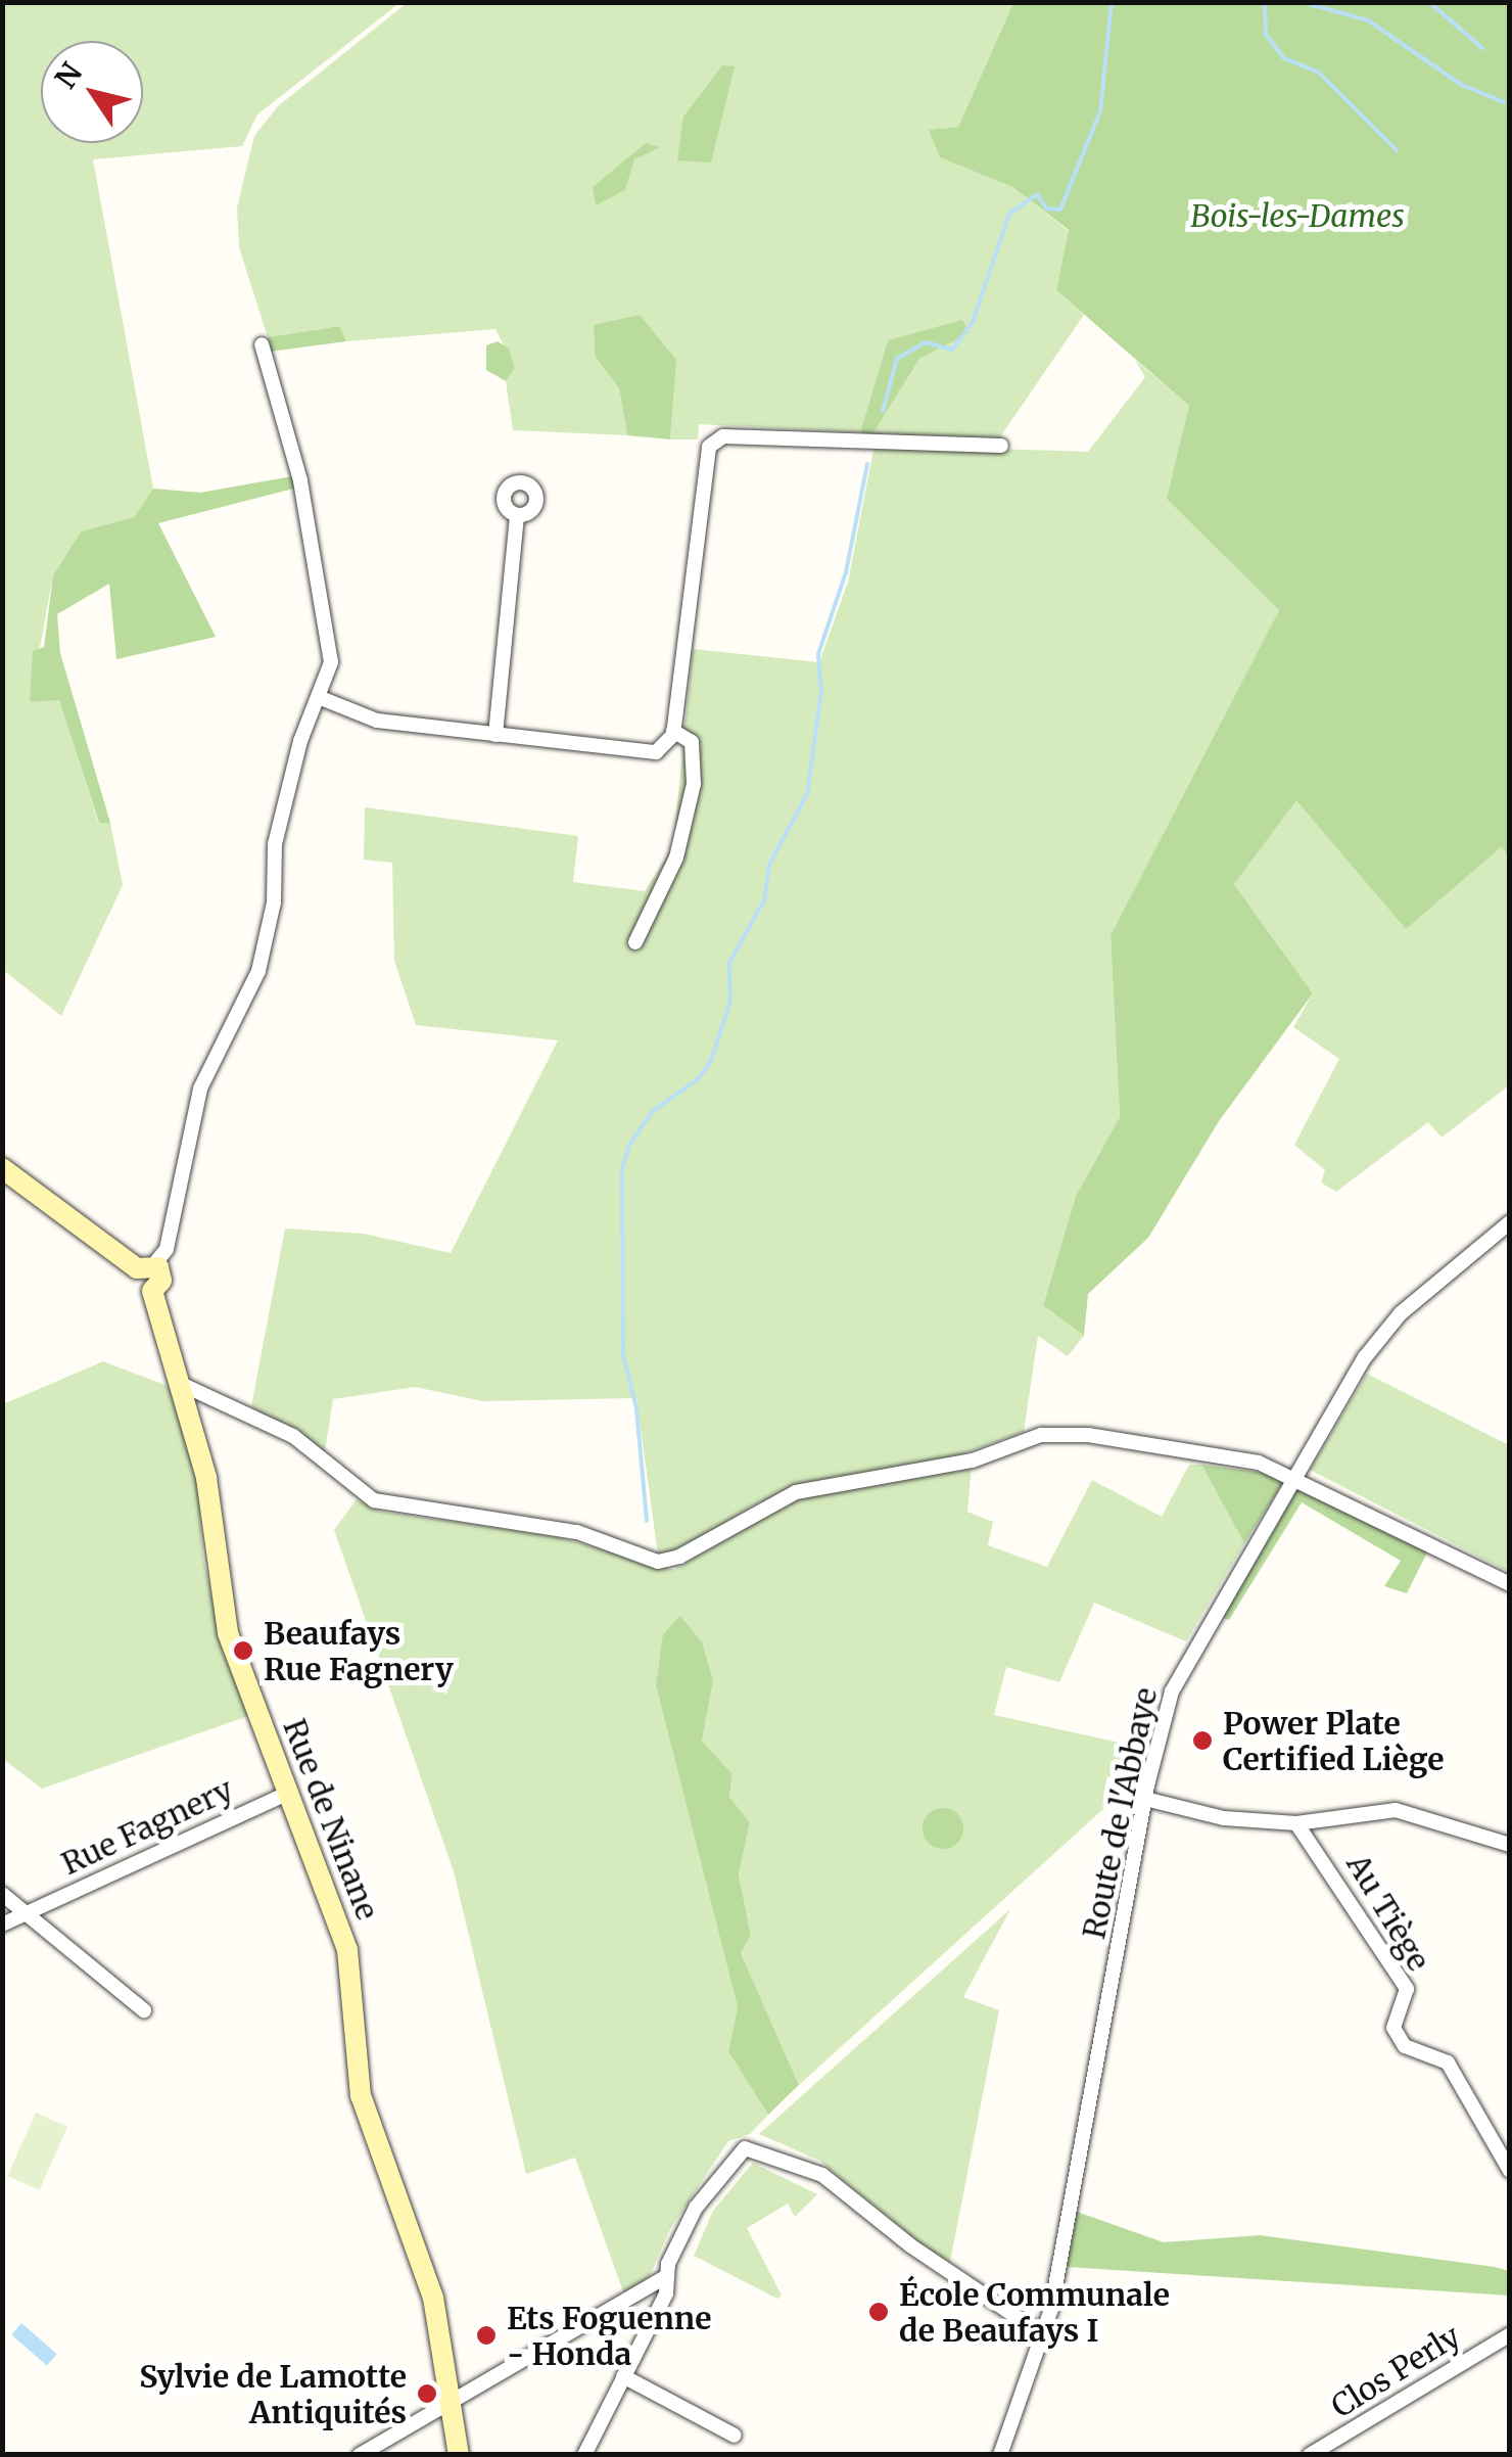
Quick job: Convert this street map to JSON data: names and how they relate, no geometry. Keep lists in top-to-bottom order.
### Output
{
  "streets": {
    "street": [
      "Route de l'Abbaye",
      "Rue de Ninane",
      "Rue Fagnery",
      "Au Tiège",
      "Clos Perly"
    ]
  },
  "crossings": [
    ["Route de l'Abbaye", "Au Tiège"],
    ["Rue de Ninane", "Rue Fagnery"]
  ],
  "parks": ["Bois-les-Dames"],
  "places": [
    "Beaufays Rue Fagnery",
    "Power Plate Certified Liège",
    "École Communale de Beaufays I",
    "Ets Foguenne - Honda",
    "Sylvie de Lamotte Antiquités"
  ],
  "north": "top left"
}
